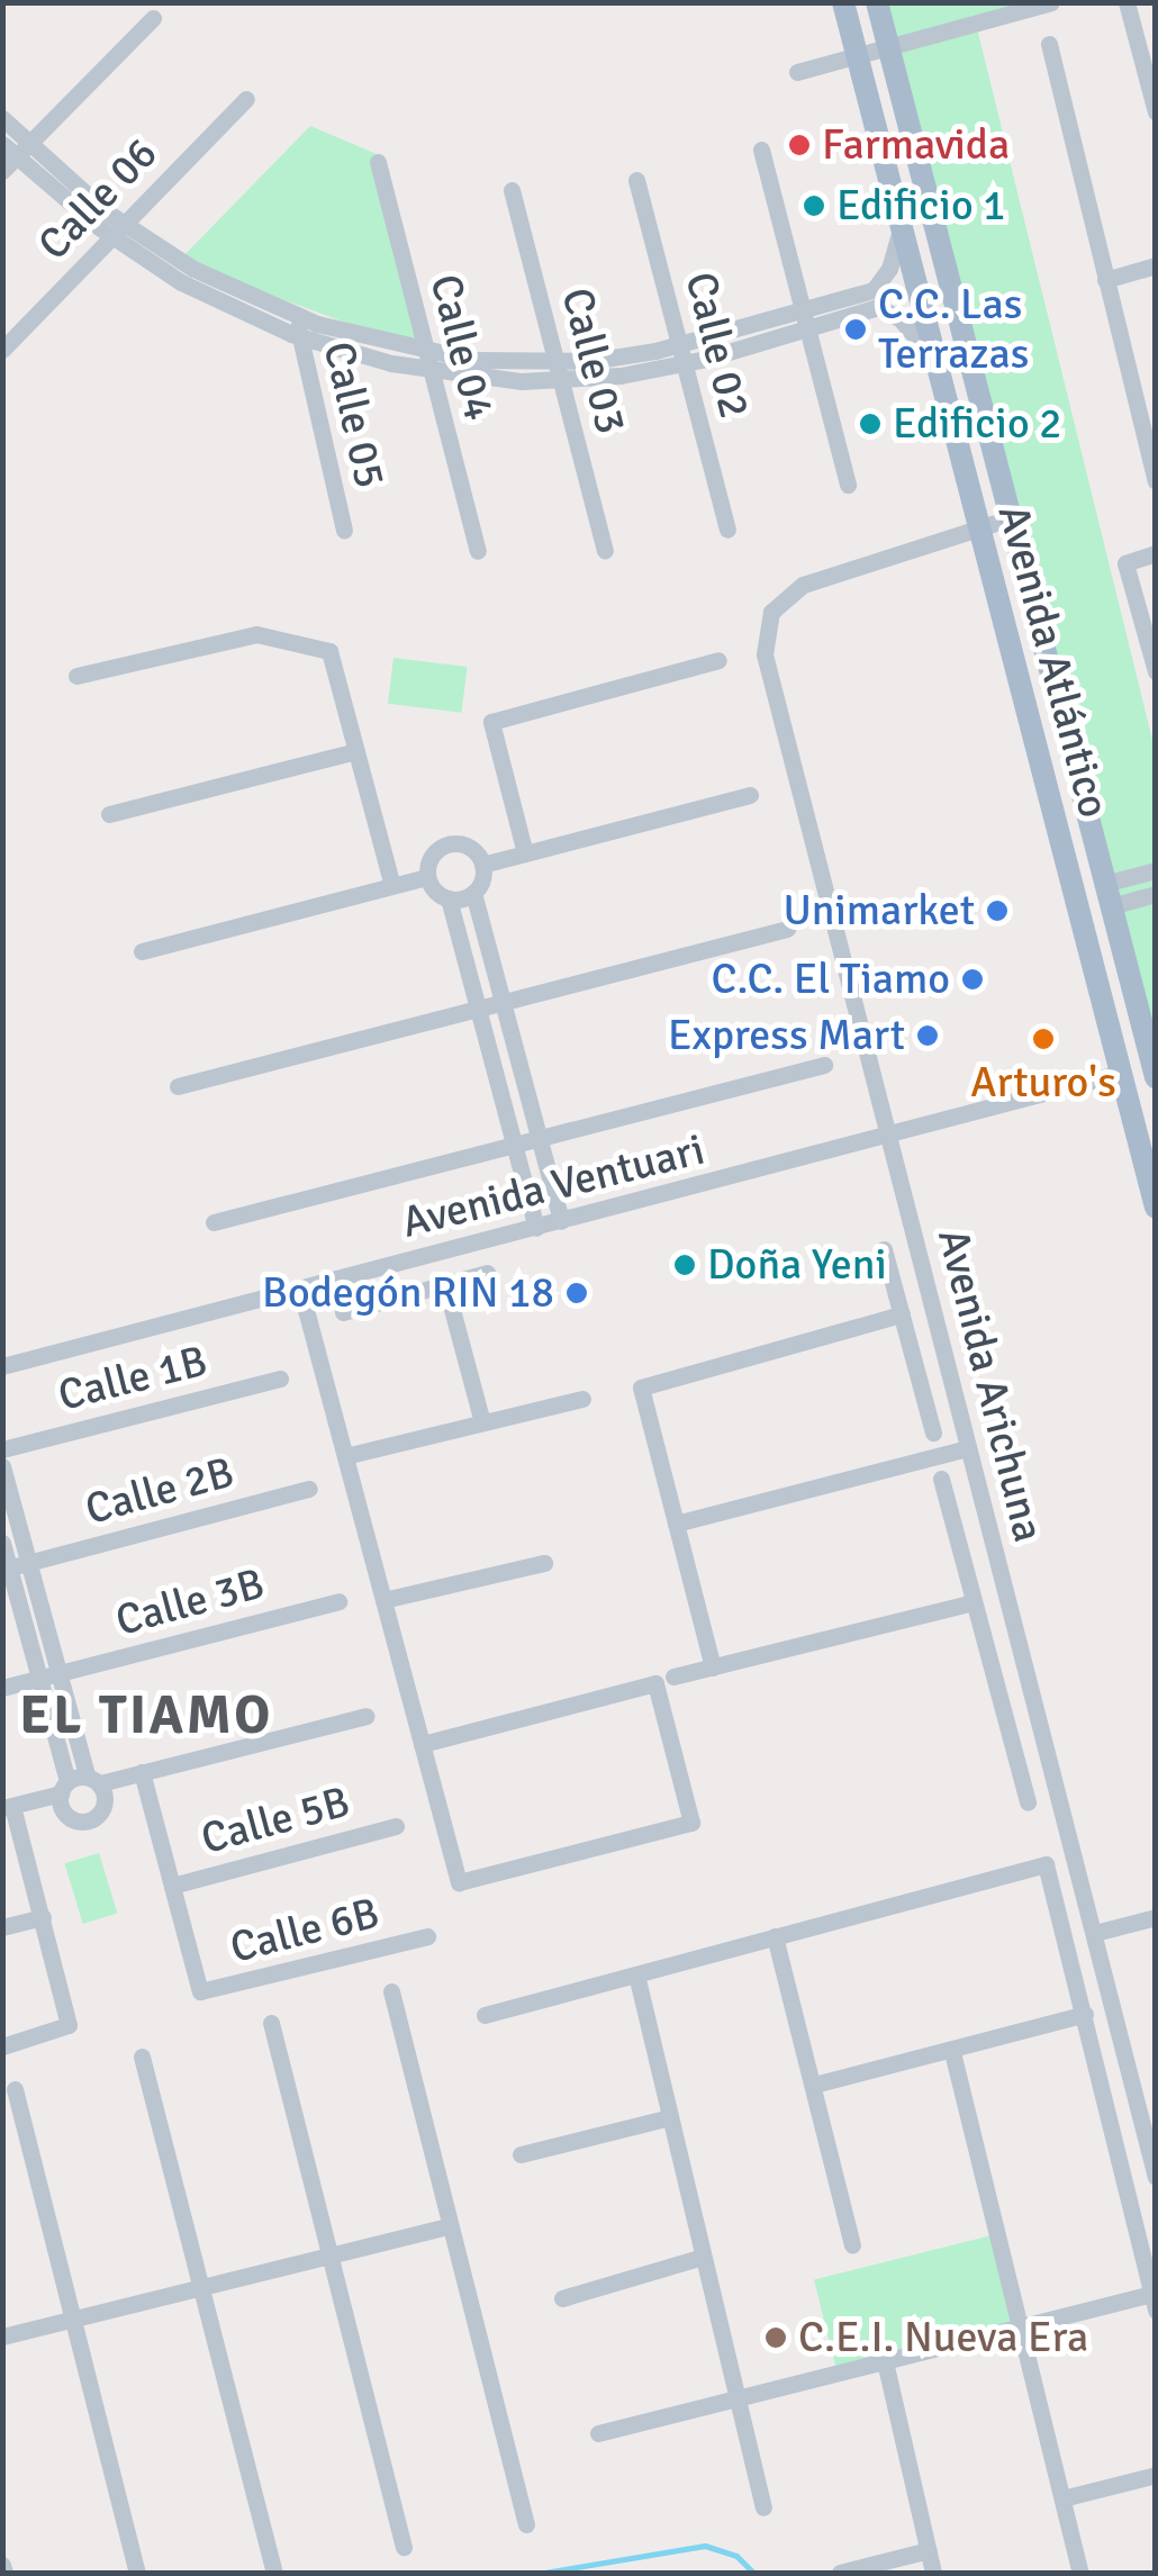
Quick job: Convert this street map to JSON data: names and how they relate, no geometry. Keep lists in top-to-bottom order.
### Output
{
  "streets": {
    "main road": ["Avenida Atlántico"],
    "street": [
      "Calle 06",
      "Calle 02",
      "Calle 04",
      "Calle 03",
      "Calle 05",
      "Avenida Ventuari",
      "Calle 1B",
      "Avenida Arichuna",
      "Calle 2B",
      "Calle 3B",
      "Calle 5B",
      "Calle 6B"
    ]
  },
  "crossings": [
    ["Avenida Atlántico", "Avenida Ventuari"],
    ["Avenida Atlántico", "Avenida Arichuna"],
    ["Avenida Ventuari", "Avenida Arichuna"],
    ["Calle 5B", "Calle 6B"]
  ],
  "districts": ["EL TIAMO"],
  "places": [
    "Farmavida",
    "Edificio 1",
    "C.C. Las Terrazas",
    "Edificio 2",
    "Unimarket",
    "C.C. El Tiamo",
    "Express Mart",
    "Arturo's",
    "Doña Yeni",
    "Bodegón RIN 18",
    "C.E.I. Nueva Era"
  ]
}
